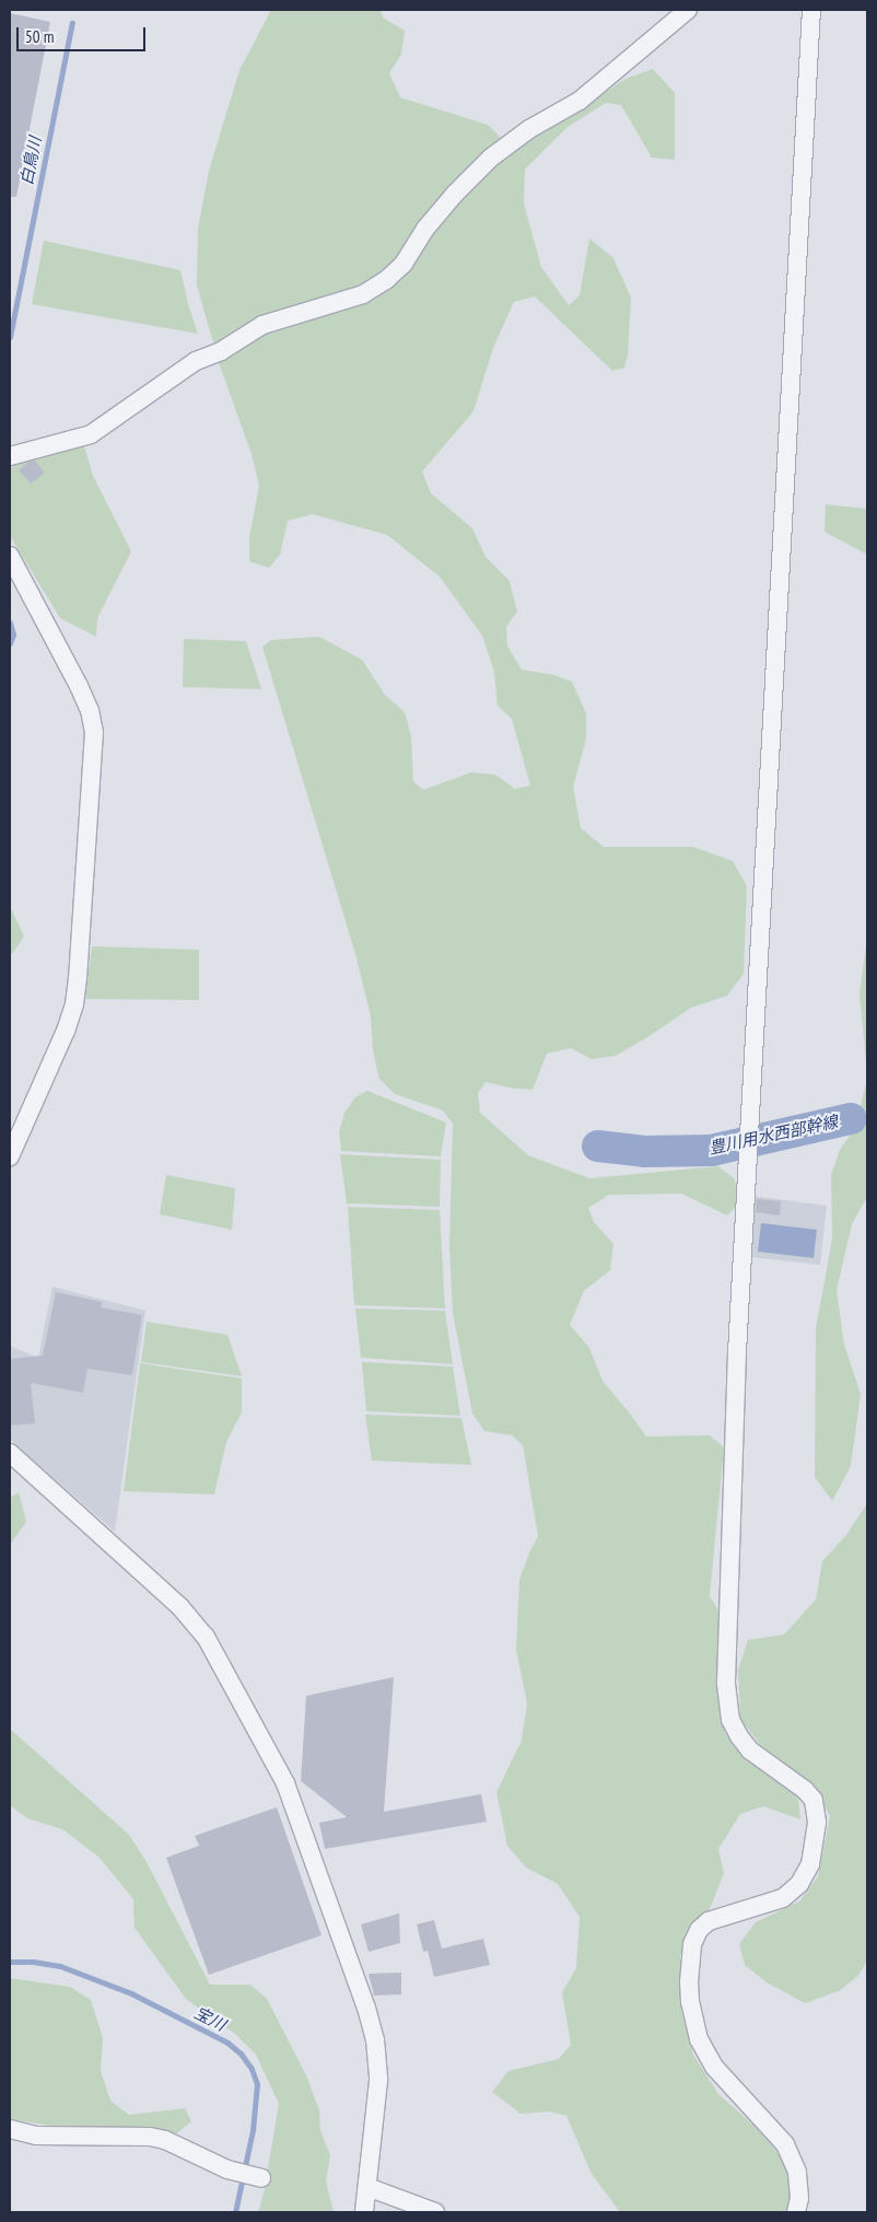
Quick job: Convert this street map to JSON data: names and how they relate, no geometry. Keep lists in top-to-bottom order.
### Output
{
  "water": ["白鳥川", "豊川用水西部幹線", "宝川"],
  "scale_bar": "50 m"
}
